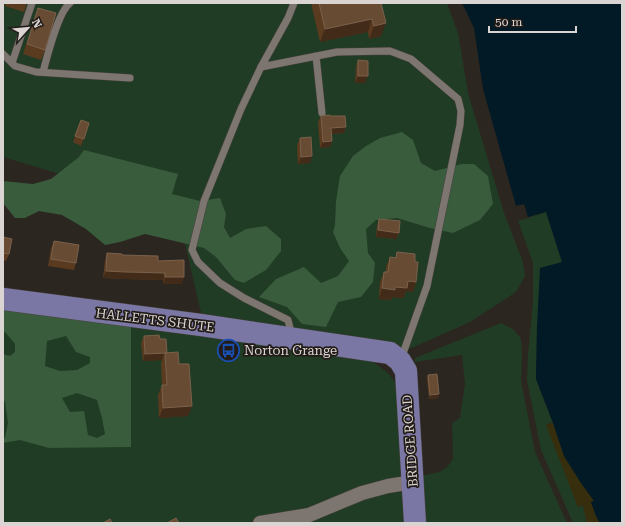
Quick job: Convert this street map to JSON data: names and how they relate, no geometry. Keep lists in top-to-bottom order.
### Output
{
  "streets": {
    "main road": ["HALLETTS SHUTE", "BRIDGE ROAD"]
  },
  "crossings": [
    ["HALLETTS SHUTE", "BRIDGE ROAD"]
  ],
  "places": {
    "bus stop": ["Norton Grange"]
  },
  "scale_bar": "50 m",
  "north": "top right"
}
